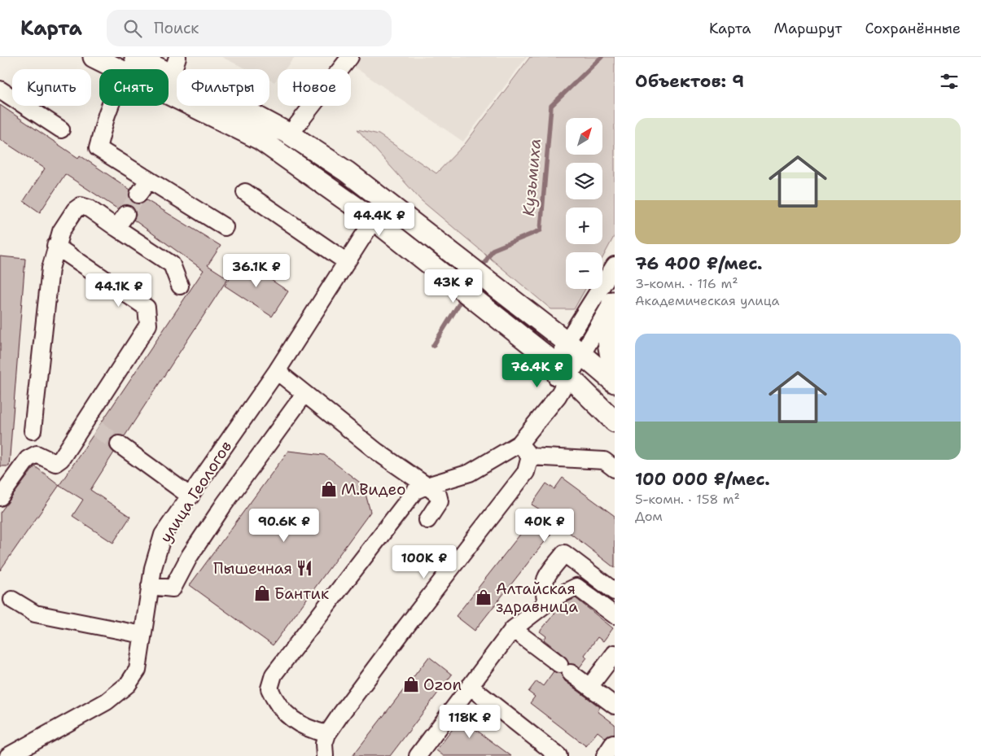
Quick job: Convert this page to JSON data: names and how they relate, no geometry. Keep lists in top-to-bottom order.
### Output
{
  "streets": {
    "street": ["улица Геологов"]
  },
  "water": ["Кузьмиха"],
  "places": {
    "shop": [
      "М.Видео",
      "Бантик",
      "Алтайская здравница",
      "Ozon"
    ],
    "restaurant": ["Пышечная"]
  },
  "north": "top right",
  "page": {
    "header": "Карта",
    "search": "Поиск",
    "nav": ["Карта", "Маршрут", "Сохранённые"],
    "heading": "Объектов: 9",
    "chip": [
      "Купить",
      "Снять",
      "Фильтры",
      "Новое"
    ],
    "list": [
      {
        "name": "76 400 ₽/мес.",
        "note": "3-комн. · 116 m² · Академическая улица"
      },
      {
        "name": "100 000 ₽/мес.",
        "note": "5-комн. · 158 m² · Дом"
      }
    ],
    "map_buttons": ["+", "−"],
    "price": [
      "44.4K ₽",
      "36.1K ₽",
      "43K ₽",
      "44.1K ₽",
      "76.4K ₽",
      "90.6K ₽",
      "40K ₽",
      "100K ₽",
      "118K ₽"
    ]
  }
}
